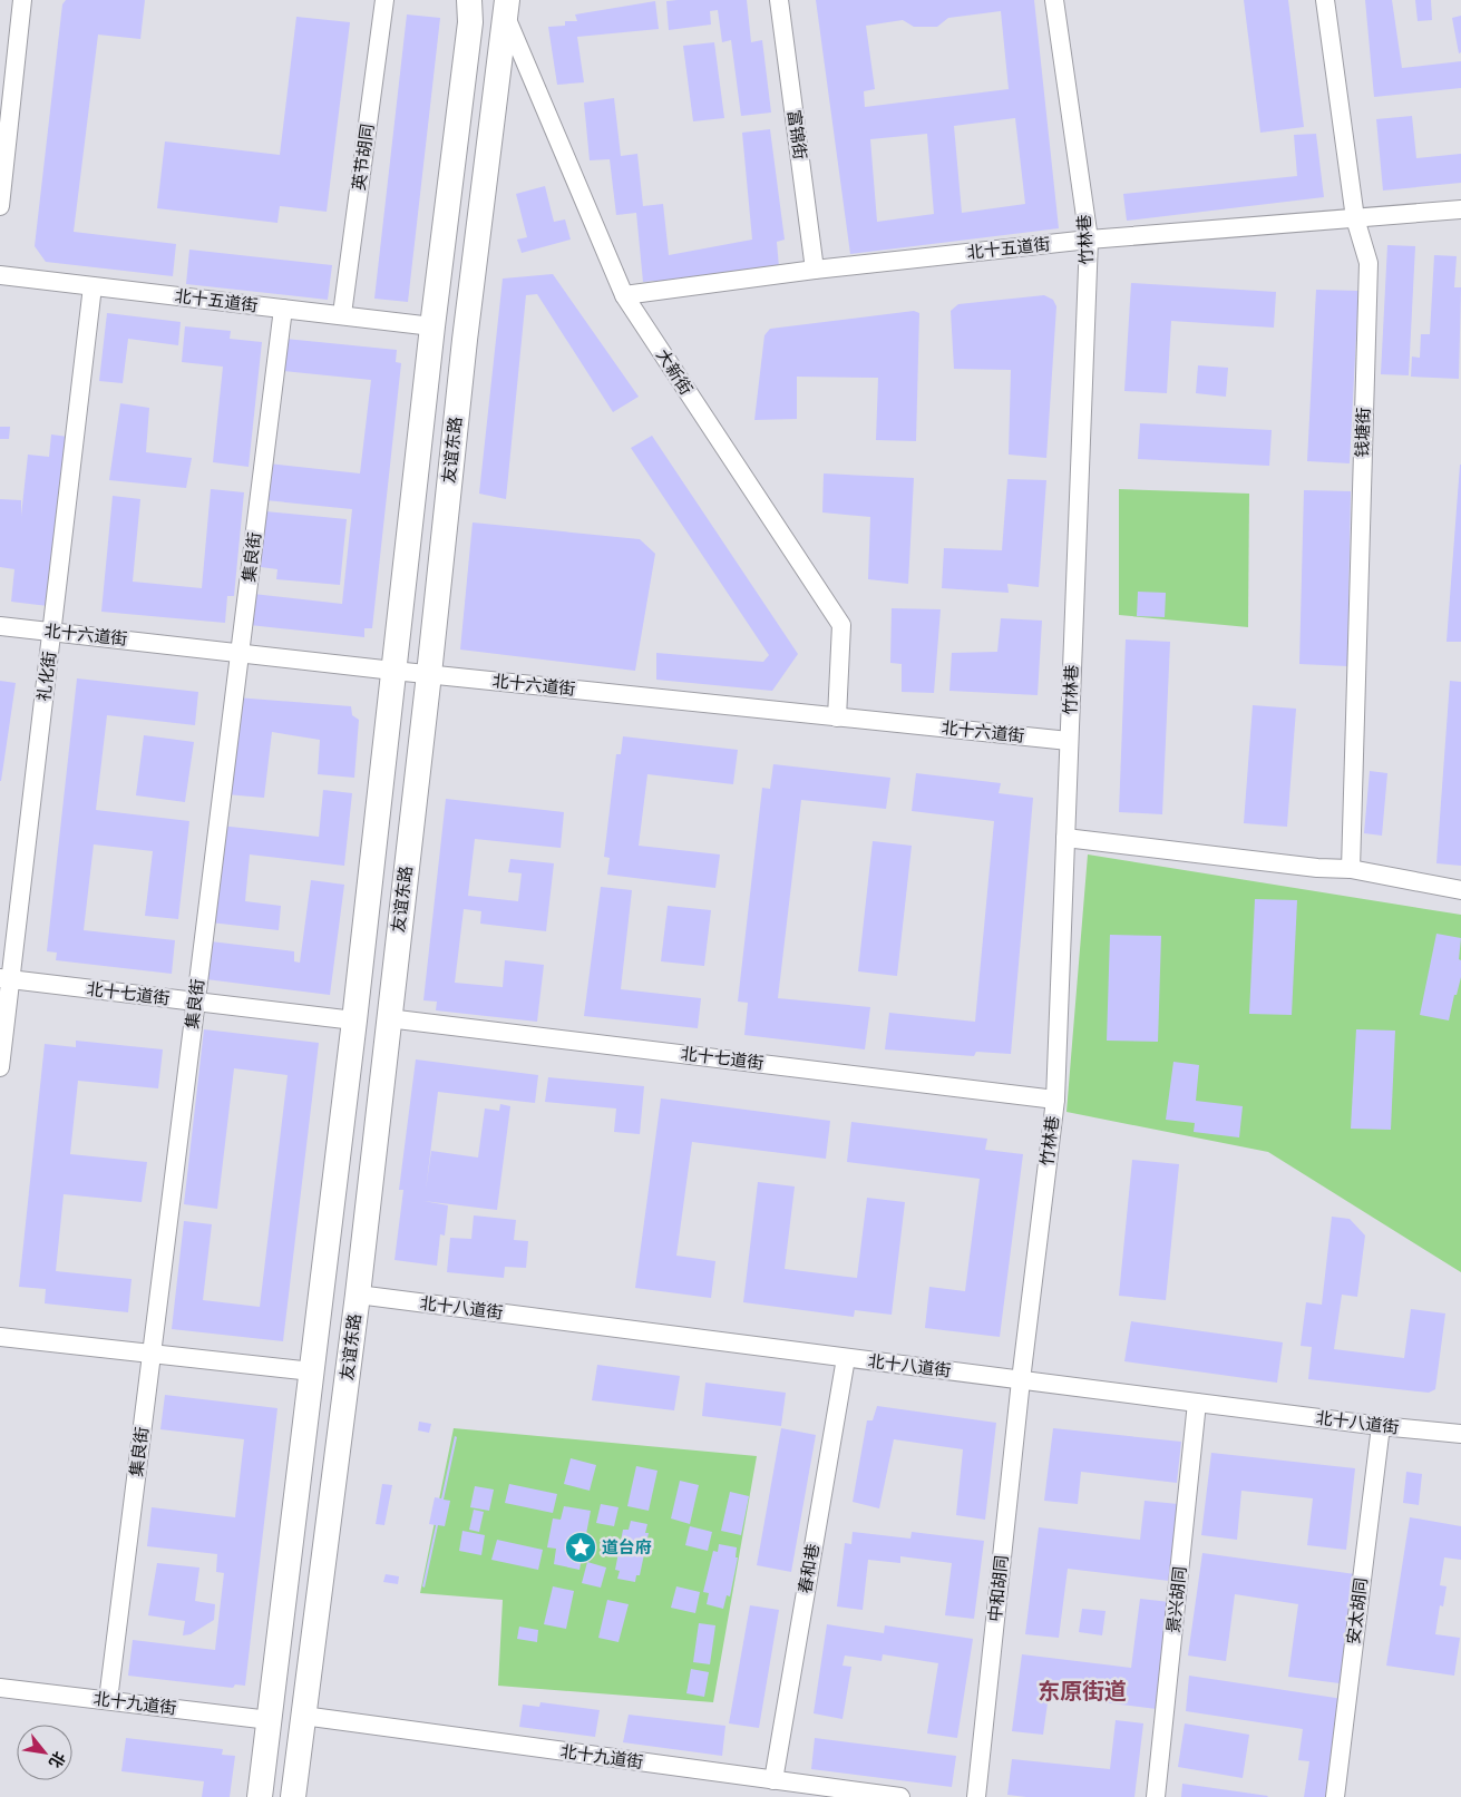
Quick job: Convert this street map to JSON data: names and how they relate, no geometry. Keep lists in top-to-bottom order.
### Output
{
  "streets": {
    "highway": ["友谊东路"],
    "street": [
      "富锦街",
      "英节胡同",
      "竹林巷",
      "北十五道街",
      "大新街",
      "钱塘街",
      "集良街",
      "北十六道街",
      "礼化街",
      "北十七道街",
      "北十八道街",
      "春和巷",
      "中和胡同",
      "景兴胡同",
      "安太胡同",
      "北十九道街"
    ]
  },
  "crossings": [
    ["富锦街", "北十五道街"],
    ["英节胡同", "北十五道街"],
    ["竹林巷", "北十五道街"],
    ["竹林巷", "北十六道街"],
    ["竹林巷", "北十七道街"],
    ["竹林巷", "北十八道街"],
    ["竹林巷", "中和胡同"],
    ["北十五道街", "大新街"],
    ["北十五道街", "钱塘街"],
    ["北十五道街", "友谊东路"],
    ["北十五道街", "集良街"],
    ["北十五道街", "礼化街"],
    ["大新街", "友谊东路"],
    ["大新街", "北十六道街"],
    ["友谊东路", "北十六道街"],
    ["友谊东路", "北十七道街"],
    ["友谊东路", "北十八道街"],
    ["友谊东路", "北十九道街"],
    ["集良街", "北十六道街"],
    ["集良街", "北十七道街"],
    ["集良街", "北十九道街"],
    ["北十六道街", "礼化街"],
    ["礼化街", "北十七道街"],
    ["北十八道街", "春和巷"],
    ["北十八道街", "中和胡同"],
    ["北十八道街", "景兴胡同"],
    ["北十八道街", "安太胡同"],
    ["春和巷", "北十九道街"]
  ],
  "districts": ["东原街道"],
  "places": {
    "place": ["道台府"]
  },
  "north": "bottom right"
}
